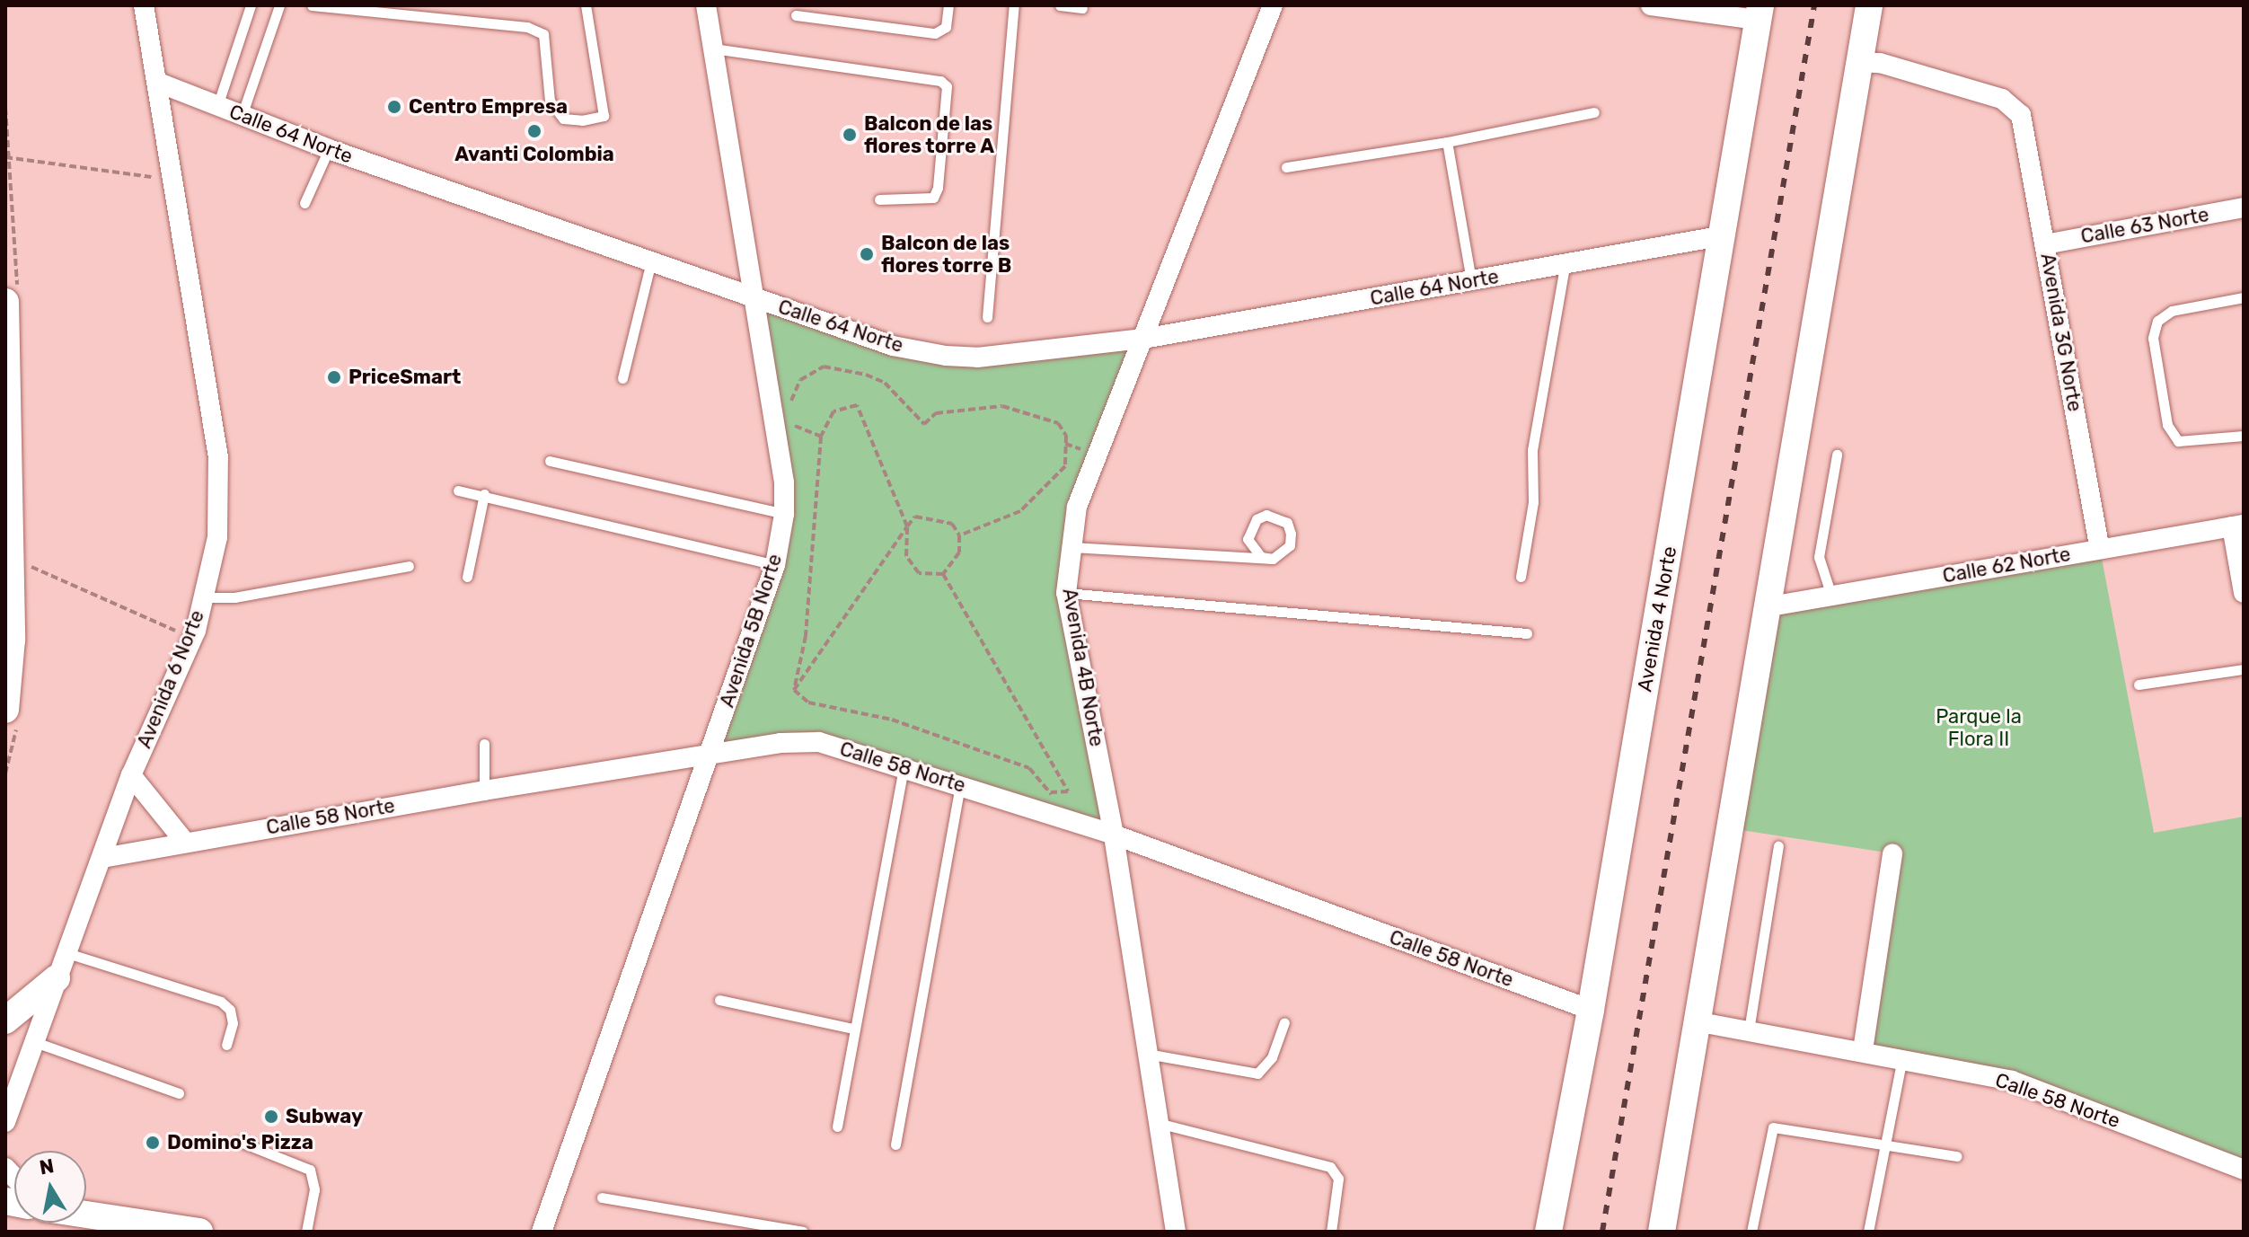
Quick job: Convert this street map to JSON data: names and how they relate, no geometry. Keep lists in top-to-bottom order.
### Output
{
  "streets": {
    "main road": ["Avenida 4 Norte"],
    "street": [
      "Calle 64 Norte",
      "Calle 63 Norte",
      "Avenida 3G Norte",
      "Calle 62 Norte",
      "Avenida 5B Norte",
      "Avenida 4B Norte",
      "Avenida 6 Norte",
      "Calle 58 Norte"
    ]
  },
  "crossings": [
    ["Calle 64 Norte", "Avenida 4 Norte"],
    ["Calle 64 Norte", "Avenida 5B Norte"],
    ["Calle 64 Norte", "Avenida 4B Norte"],
    ["Calle 64 Norte", "Avenida 6 Norte"],
    ["Calle 63 Norte", "Avenida 3G Norte"],
    ["Avenida 3G Norte", "Calle 62 Norte"],
    ["Avenida 4 Norte", "Calle 58 Norte"],
    ["Avenida 5B Norte", "Calle 58 Norte"],
    ["Avenida 4B Norte", "Calle 58 Norte"],
    ["Avenida 6 Norte", "Calle 58 Norte"]
  ],
  "parks": ["Parque la Flora II"],
  "places": [
    "Centro Empresa",
    "Avanti Colombia",
    "Balcon de las flores torre A",
    "Balcon de las flores torre B",
    "PriceSmart",
    "Subway",
    "Domino's Pizza"
  ],
  "north": "top"
}
